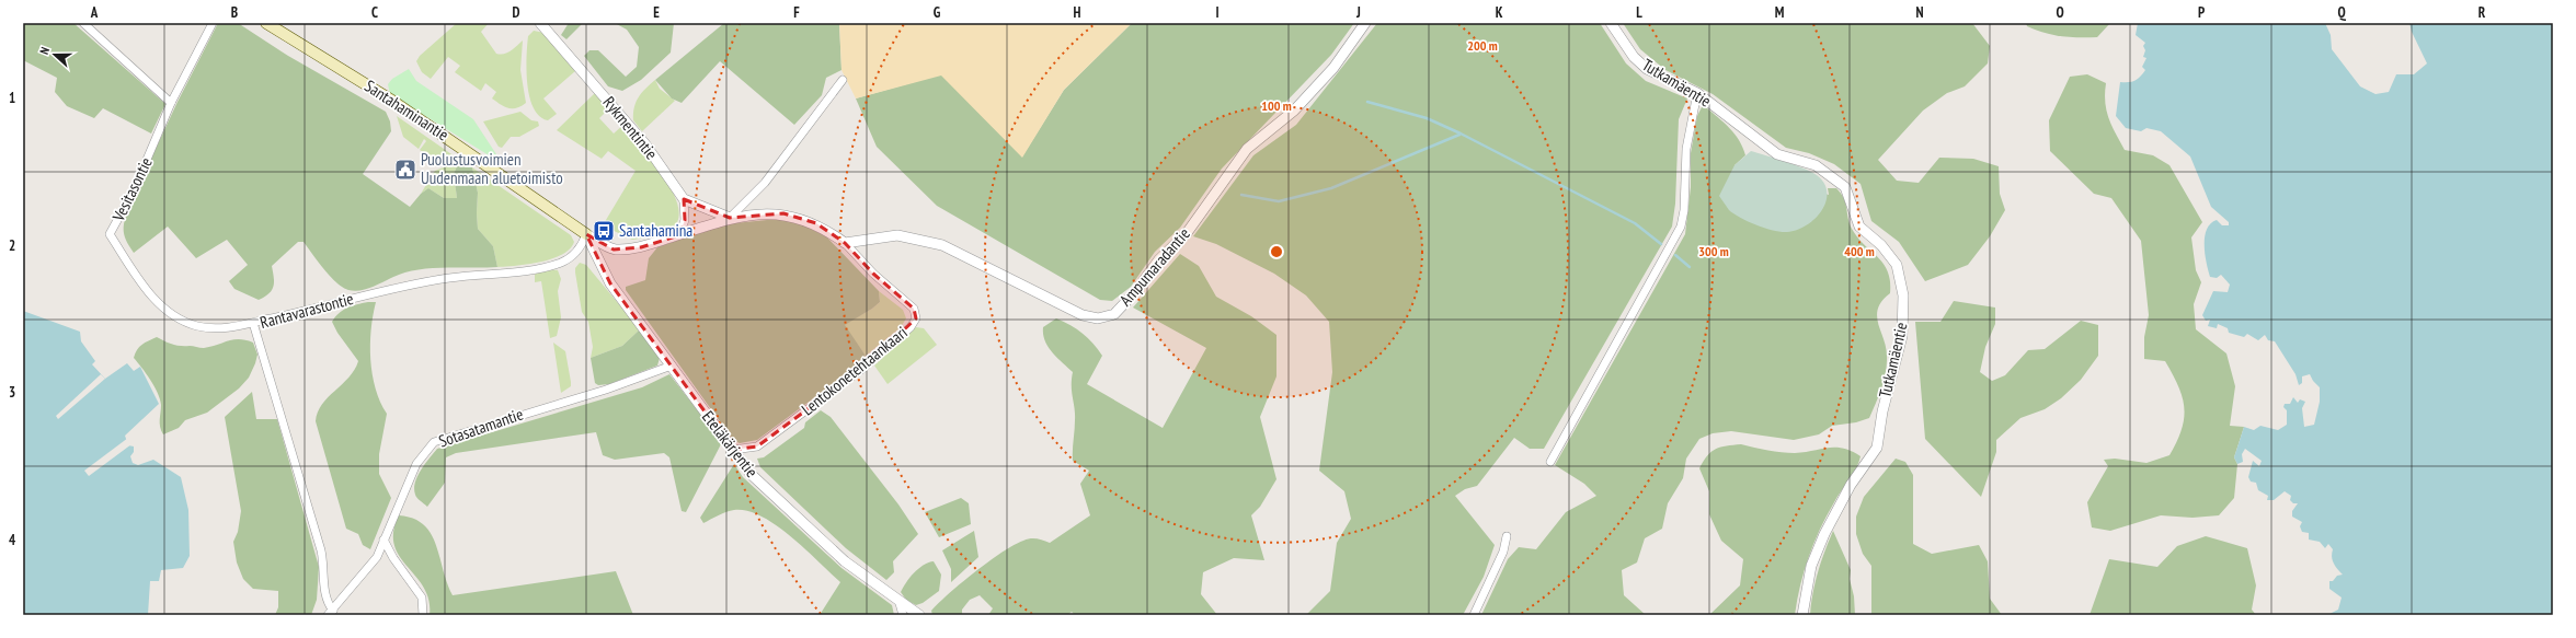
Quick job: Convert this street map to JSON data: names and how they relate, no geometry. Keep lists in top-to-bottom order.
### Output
{
  "streets": {
    "main road": ["Santahaminantie"],
    "street": [
      "Tutkamäentie",
      "Rykmentintie",
      "Vesitasontie",
      "Ampumaradantie",
      "Rantavarastontie",
      "Lentokonetehtaankaari",
      "Sotasatamantie",
      "Eteläkärjentie"
    ]
  },
  "crossings": [
    ["Santahaminantie", "Rantavarastontie"],
    ["Santahaminantie", "Lentokonetehtaankaari"],
    ["Santahaminantie", "Eteläkärjentie"],
    ["Vesitasontie", "Rantavarastontie"],
    ["Ampumaradantie", "Lentokonetehtaankaari"],
    ["Rantavarastontie", "Lentokonetehtaankaari"],
    ["Rantavarastontie", "Sotasatamantie"],
    ["Rantavarastontie", "Eteläkärjentie"],
    ["Lentokonetehtaankaari", "Eteläkärjentie"],
    ["Sotasatamantie", "Eteläkärjentie"]
  ],
  "places": {
    "public building": ["Puolustusvoimien Uudenmaan aluetoimisto"],
    "bus stop": ["Santahamina"]
  },
  "north": "left",
  "grid": {
    "columns": [
      "A",
      "B",
      "C",
      "D",
      "E",
      "F",
      "G",
      "H",
      "I",
      "J",
      "K",
      "L",
      "M",
      "N",
      "O",
      "P",
      "Q",
      "R"
    ],
    "rows": [
      "1",
      "2",
      "3",
      "4"
    ]
  },
  "rings": [
    "200 m",
    "100 m",
    "300 m",
    "400 m"
  ]
}
